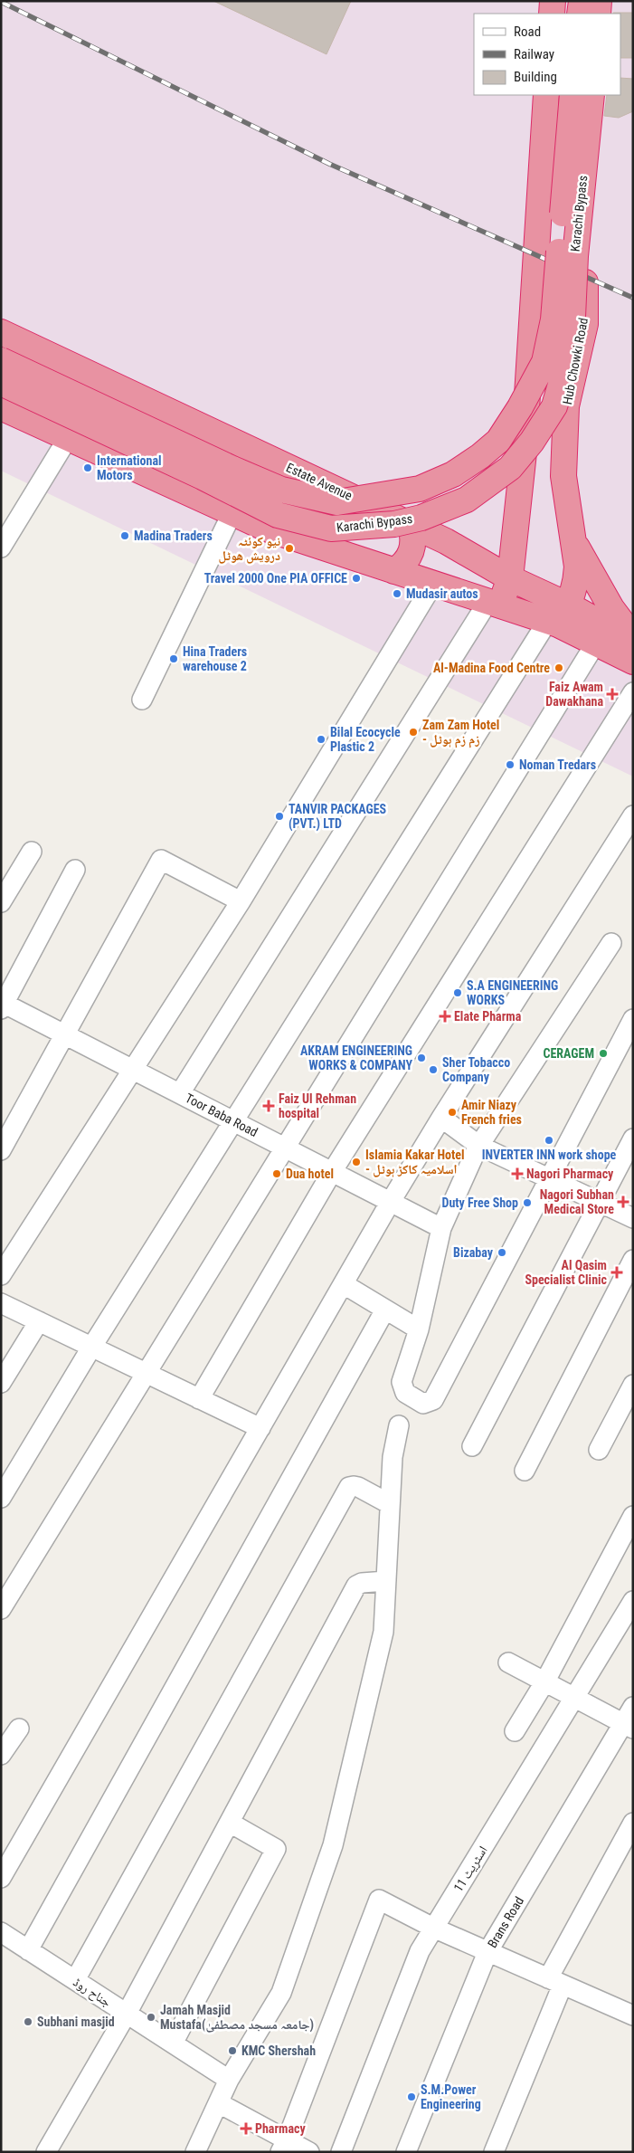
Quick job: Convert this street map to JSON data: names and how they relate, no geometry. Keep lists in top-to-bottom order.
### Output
{
  "streets": {
    "highway": ["Karachi Bypass", "Hub Chowki Road", "Estate Avenue"],
    "street": [
      "Toor Baba Road",
      "اسٹریٹ 11",
      "Brans Road",
      "جناح روڈ"
    ]
  },
  "crossings": [
    ["Hub Chowki Road", "Estate Avenue"]
  ],
  "places": {
    "other": [
      "International Motors",
      "Madina Traders",
      "نیو کوئٹہ درویش ھوٹل",
      "Travel 2000 One PIA OFFICE",
      "Mudasir autos",
      "Hina Traders warehouse 2",
      "Al-Madina Food Centre",
      "Zam Zam Hotel - زم زم ہوٹل",
      "Bilal Ecocycle Plastic 2",
      "Noman Tredars",
      "TANVIR PACKAGES (PVT.) LTD",
      "S.A ENGINEERING WORKS",
      "CERAGEM",
      "AKRAM ENGINEERING WORKS & COMPANY",
      "Sher Tobacco Company",
      "Amir Niazy French fries",
      "INVERTER INN work shope",
      "Islamia Kakar Hotel - اسلامیہ کاکڑ ہوٹل",
      "Dua hotel",
      "Duty Free Shop",
      "Bizabay",
      "Jamah Masjid Mustafa(جامعہ مسجد مصطفیٰ)",
      "Subhani masjid",
      "KMC Shershah",
      "S.M.Power Engineering"
    ],
    "health": [
      "Faiz Awam Dawakhana",
      "Elate Pharma",
      "Faiz Ul Rehman hospital",
      "Nagori Pharmacy",
      "Nagori Subhan Medical Store",
      "Al Qasim Specialist Clinic",
      "Pharmacy"
    ]
  },
  "legend": ["Road", "Railway", "Building"]
}
